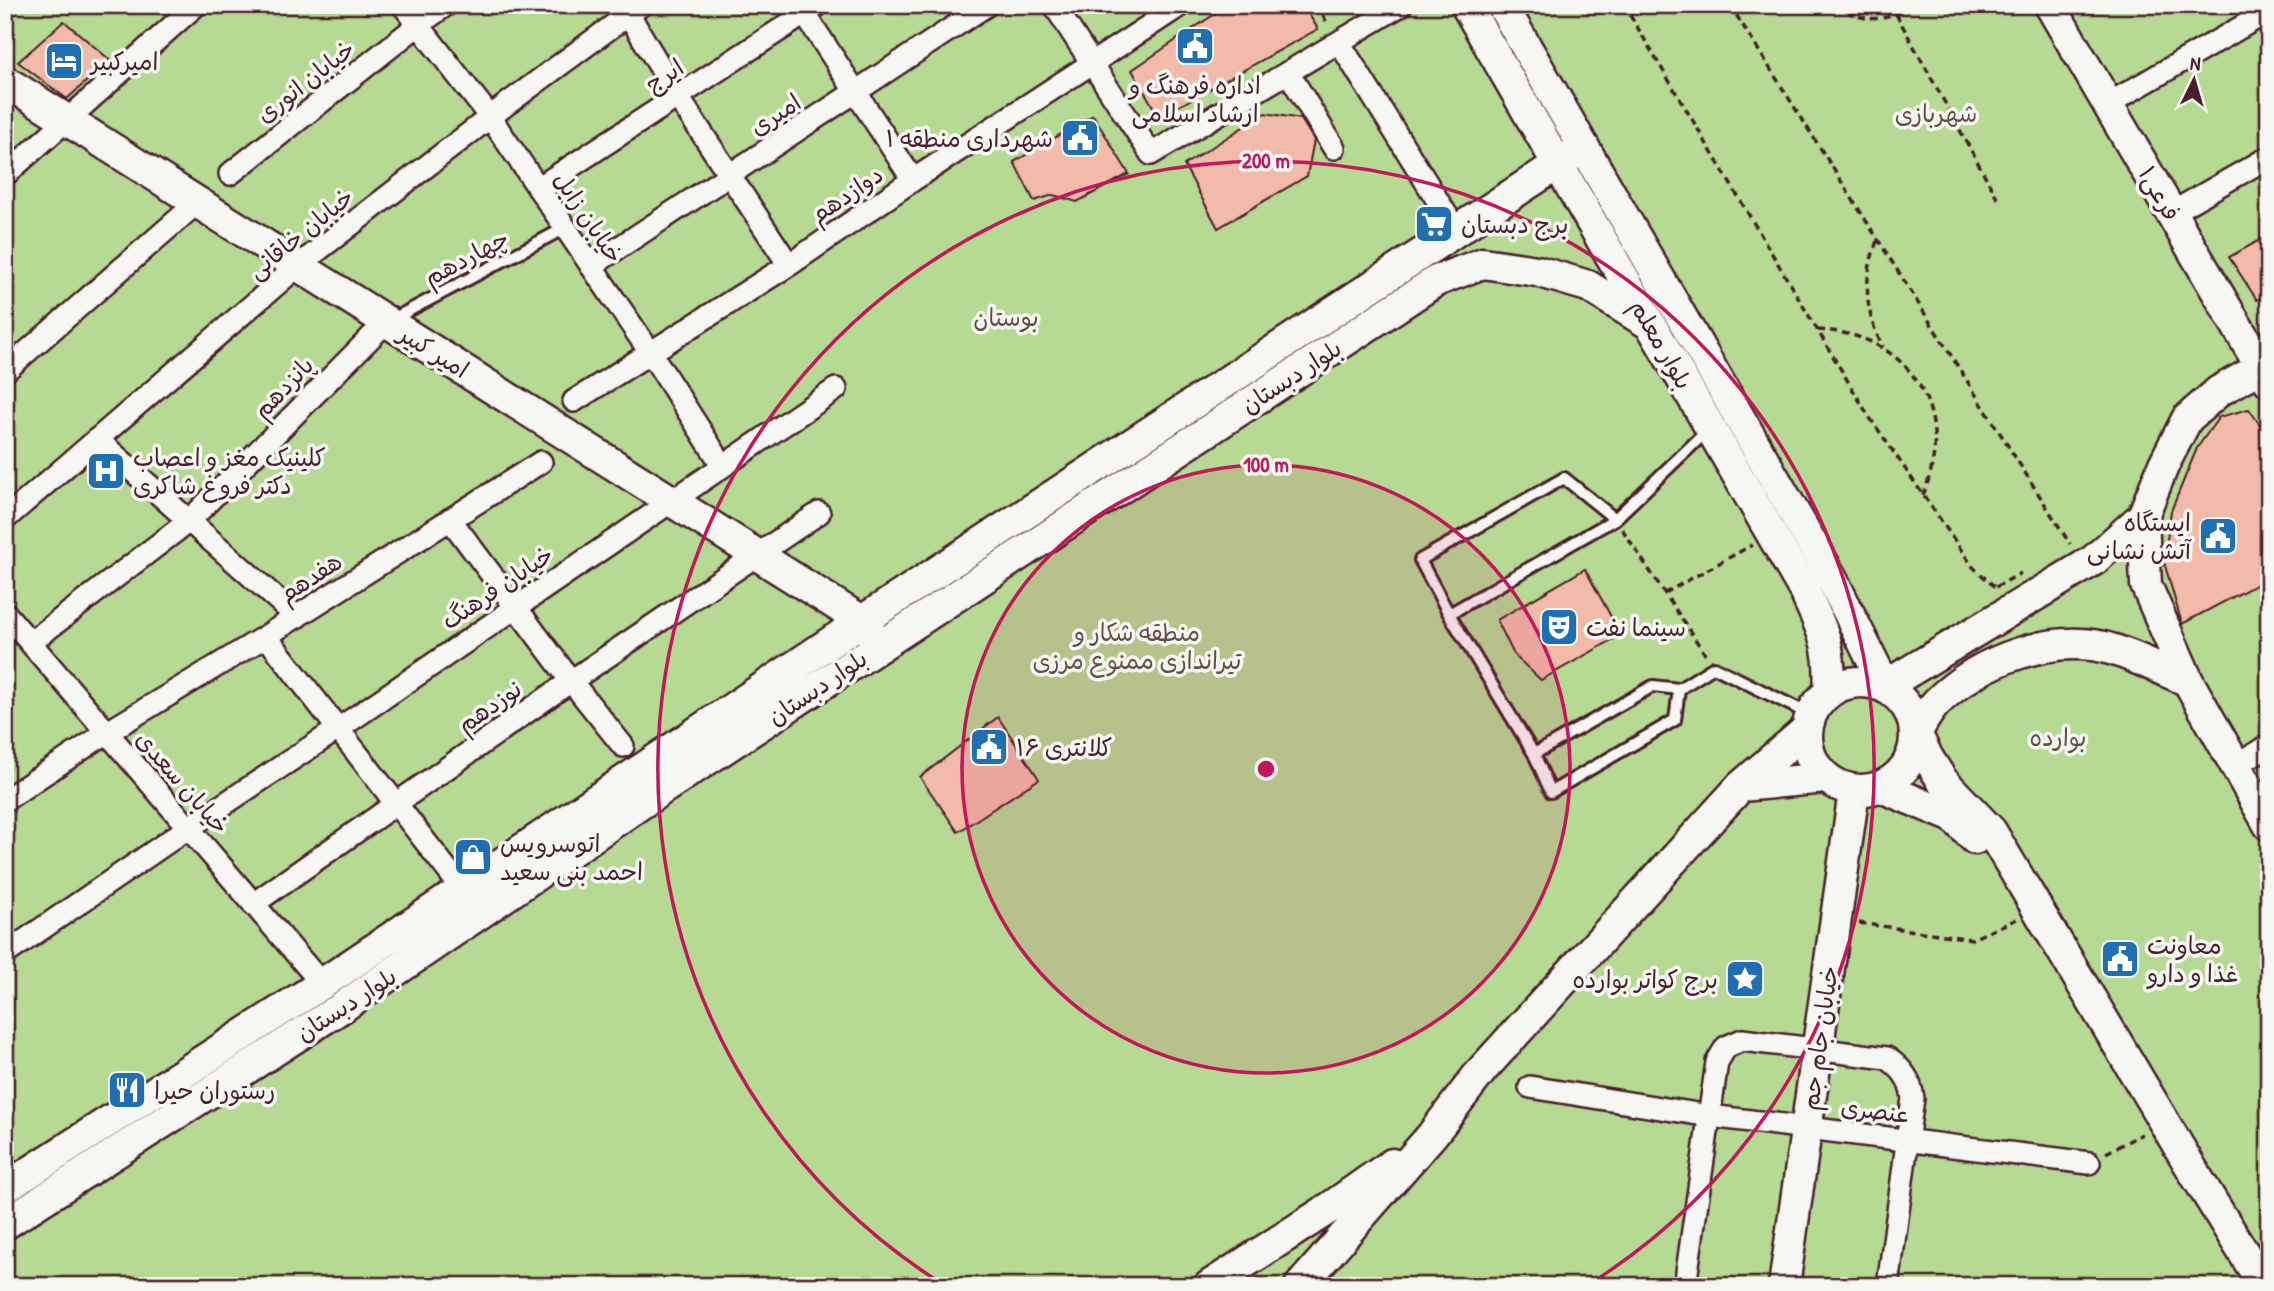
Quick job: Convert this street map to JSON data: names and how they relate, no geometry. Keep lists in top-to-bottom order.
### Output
{
  "streets": {
    "street": [
      "ایرج",
      "خیابان انوری",
      "امیری",
      "فرعی۱",
      "دوازدهم",
      "خیابان زابل",
      "خیابان خاقانی",
      "بلوار معلم",
      "امیر کبیر",
      "بلوار دبستان",
      "پانزدهم",
      "هفدهم",
      "خیابان فرهنگ",
      "نوزدهم",
      "خیابان سعدی",
      "خیابان جام جم",
      "عنصری"
    ],
    "lane": ["چهاردهم"]
  },
  "crossings": [
    ["ایرج", "خیابان زابل"],
    ["خیابان انوری", "خیابان زابل"],
    ["امیری", "خیابان زابل"],
    ["دوازدهم", "خیابان زابل"],
    ["خیابان زابل", "خیابان خاقانی"],
    ["خیابان زابل", "چهاردهم"],
    ["خیابان زابل", "خیابان فرهنگ"],
    ["خیابان خاقانی", "امیر کبیر"],
    ["چهاردهم", "امیر کبیر"],
    ["چهاردهم", "پانزدهم"],
    ["بلوار معلم", "بلوار دبستان"],
    ["بلوار معلم", "خیابان جام جم"],
    ["امیر کبیر", "بلوار دبستان"],
    ["امیر کبیر", "پانزدهم"],
    ["امیر کبیر", "خیابان فرهنگ"],
    ["امیر کبیر", "نوزدهم"],
    ["بلوار دبستان", "خیابان سعدی"],
    ["پانزدهم", "خیابان سعدی"],
    ["هفدهم", "خیابان سعدی"],
    ["خیابان فرهنگ", "خیابان سعدی"],
    ["نوزدهم", "خیابان سعدی"],
    ["خیابان جام جم", "عنصری"]
  ],
  "parks": [
    "شهربازی",
    "بوستان",
    "منطقه شکار و تیراندازی ممنوع مرزی",
    "بوارده"
  ],
  "places": {
    "public building": [
      "اداره فرهنگ و ارشاد اسلامی",
      "شهرداری منطقه ۱",
      "ایستگاه آتش نشانی",
      "کلانتری ۱۶",
      "معاونت غذا و دارو"
    ],
    "hotel": ["امیرکبیر"],
    "supermarket": ["برج دبستان"],
    "hospital": ["کلینیک مغز و اعصاب دکتر فروغ شاکری"],
    "theatre": ["سینما نفت"],
    "shop": ["اتوسرویس احمد بنی سعید"],
    "place": ["برج کواتر بوارده"],
    "restaurant": ["رستوران حیرا"]
  },
  "north": "top",
  "rings": ["200 m", "100 m"]
}
